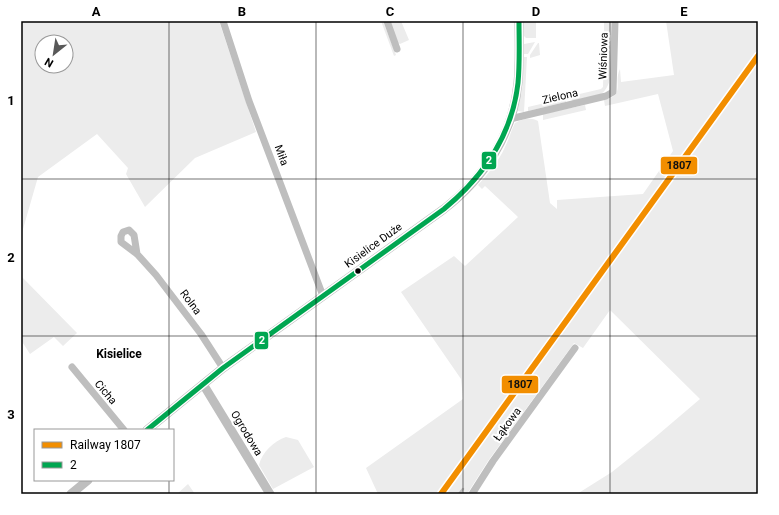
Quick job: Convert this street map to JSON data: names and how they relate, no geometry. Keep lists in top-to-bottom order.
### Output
{
  "streets": {
    "street": [
      "Wiśniowa",
      "Zielona",
      "Miła",
      "Kisielice Duże",
      "Rolna",
      "Cicha",
      "Łąkowa",
      "Ogrodowa"
    ]
  },
  "crossings": [
    ["Wiśniowa", "Zielona"],
    ["Zielona", "Kisielice Duże"],
    ["Miła", "Kisielice Duże"],
    ["Kisielice Duże", "Rolna"],
    ["Kisielice Duże", "Ogrodowa"]
  ],
  "districts": ["Kisielice"],
  "lines": ["transit line 2", "rail line 1807"],
  "legend": ["Railway 1807", "2"],
  "north": "bottom left",
  "grid": {
    "columns": [
      "A",
      "B",
      "C",
      "D",
      "E"
    ],
    "rows": ["1", "2", "3"]
  }
}
